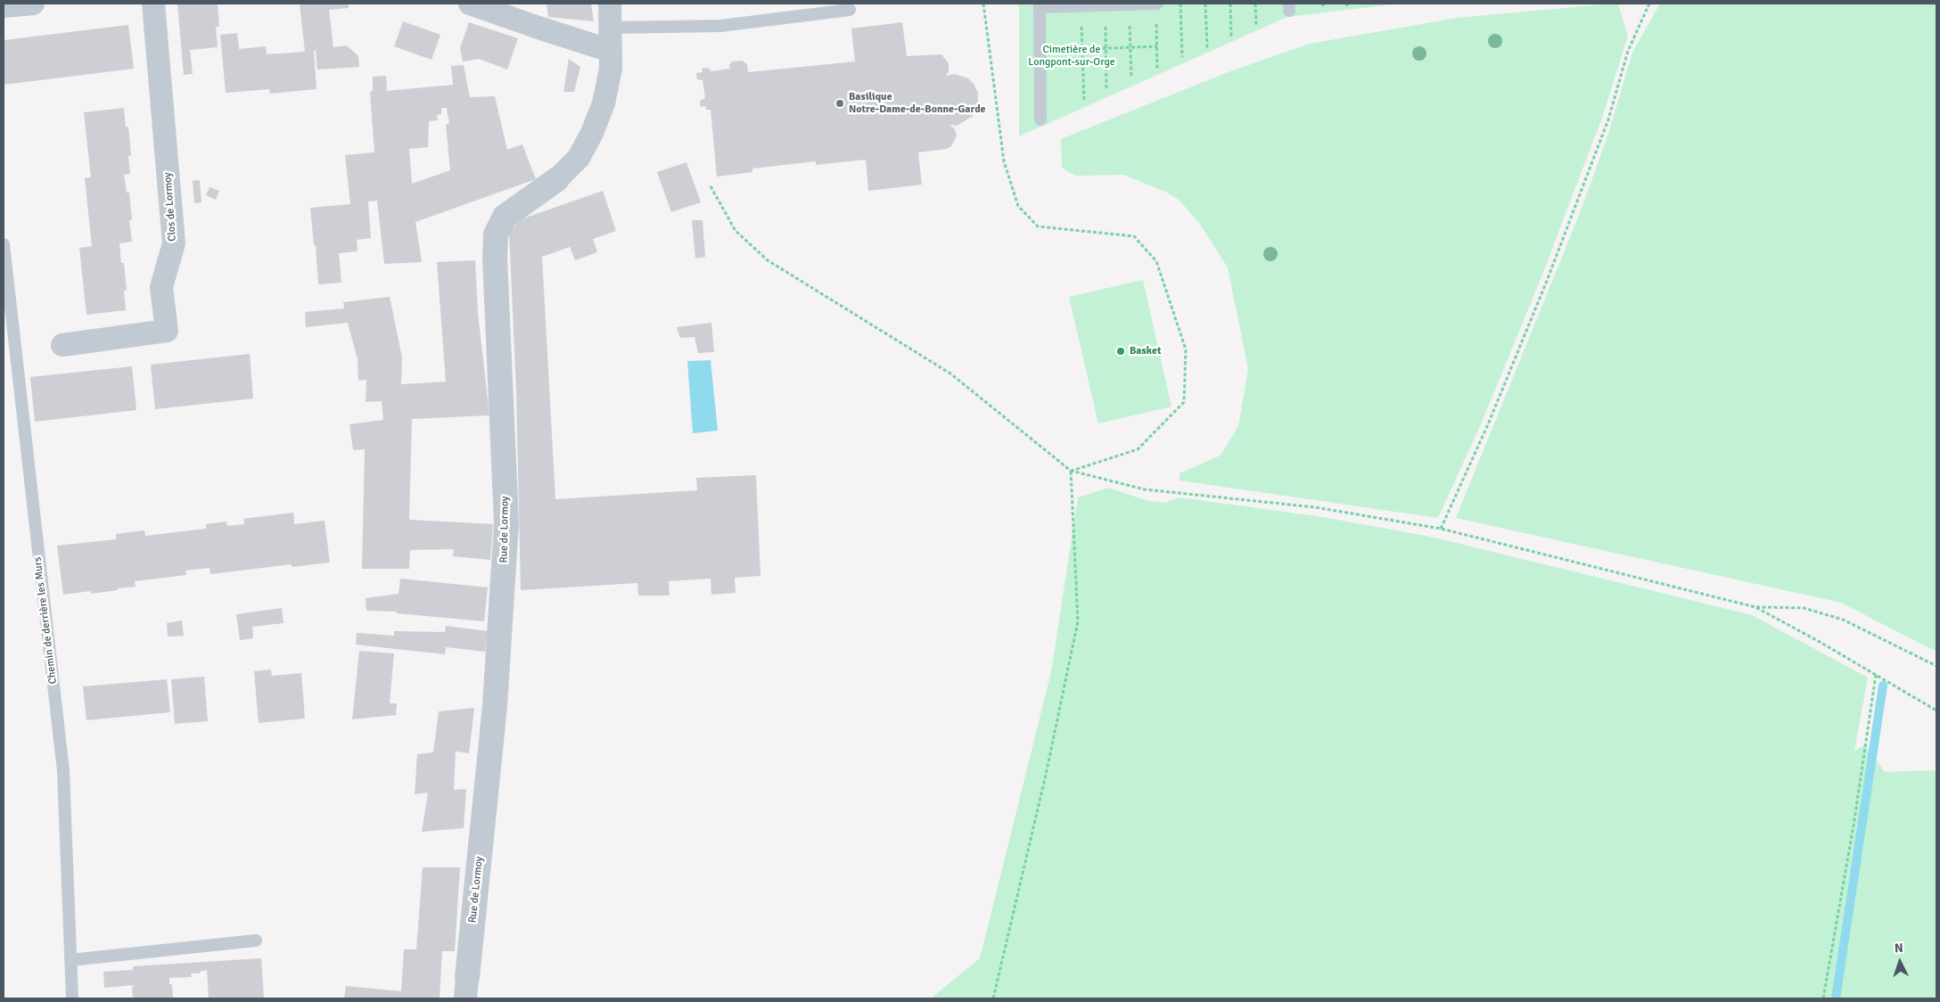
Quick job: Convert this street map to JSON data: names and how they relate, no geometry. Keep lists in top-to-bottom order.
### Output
{
  "streets": {
    "street": ["Clos de Lormoy", "Rue de Lormoy"],
    "lane": ["Chemin de derrière les Murs"]
  },
  "parks": ["Cimetière de Longpont-sur-Orge"],
  "places": ["Basilique Notre-Dame-de-Bonne-Garde", "Basket"],
  "north": "top"
}
